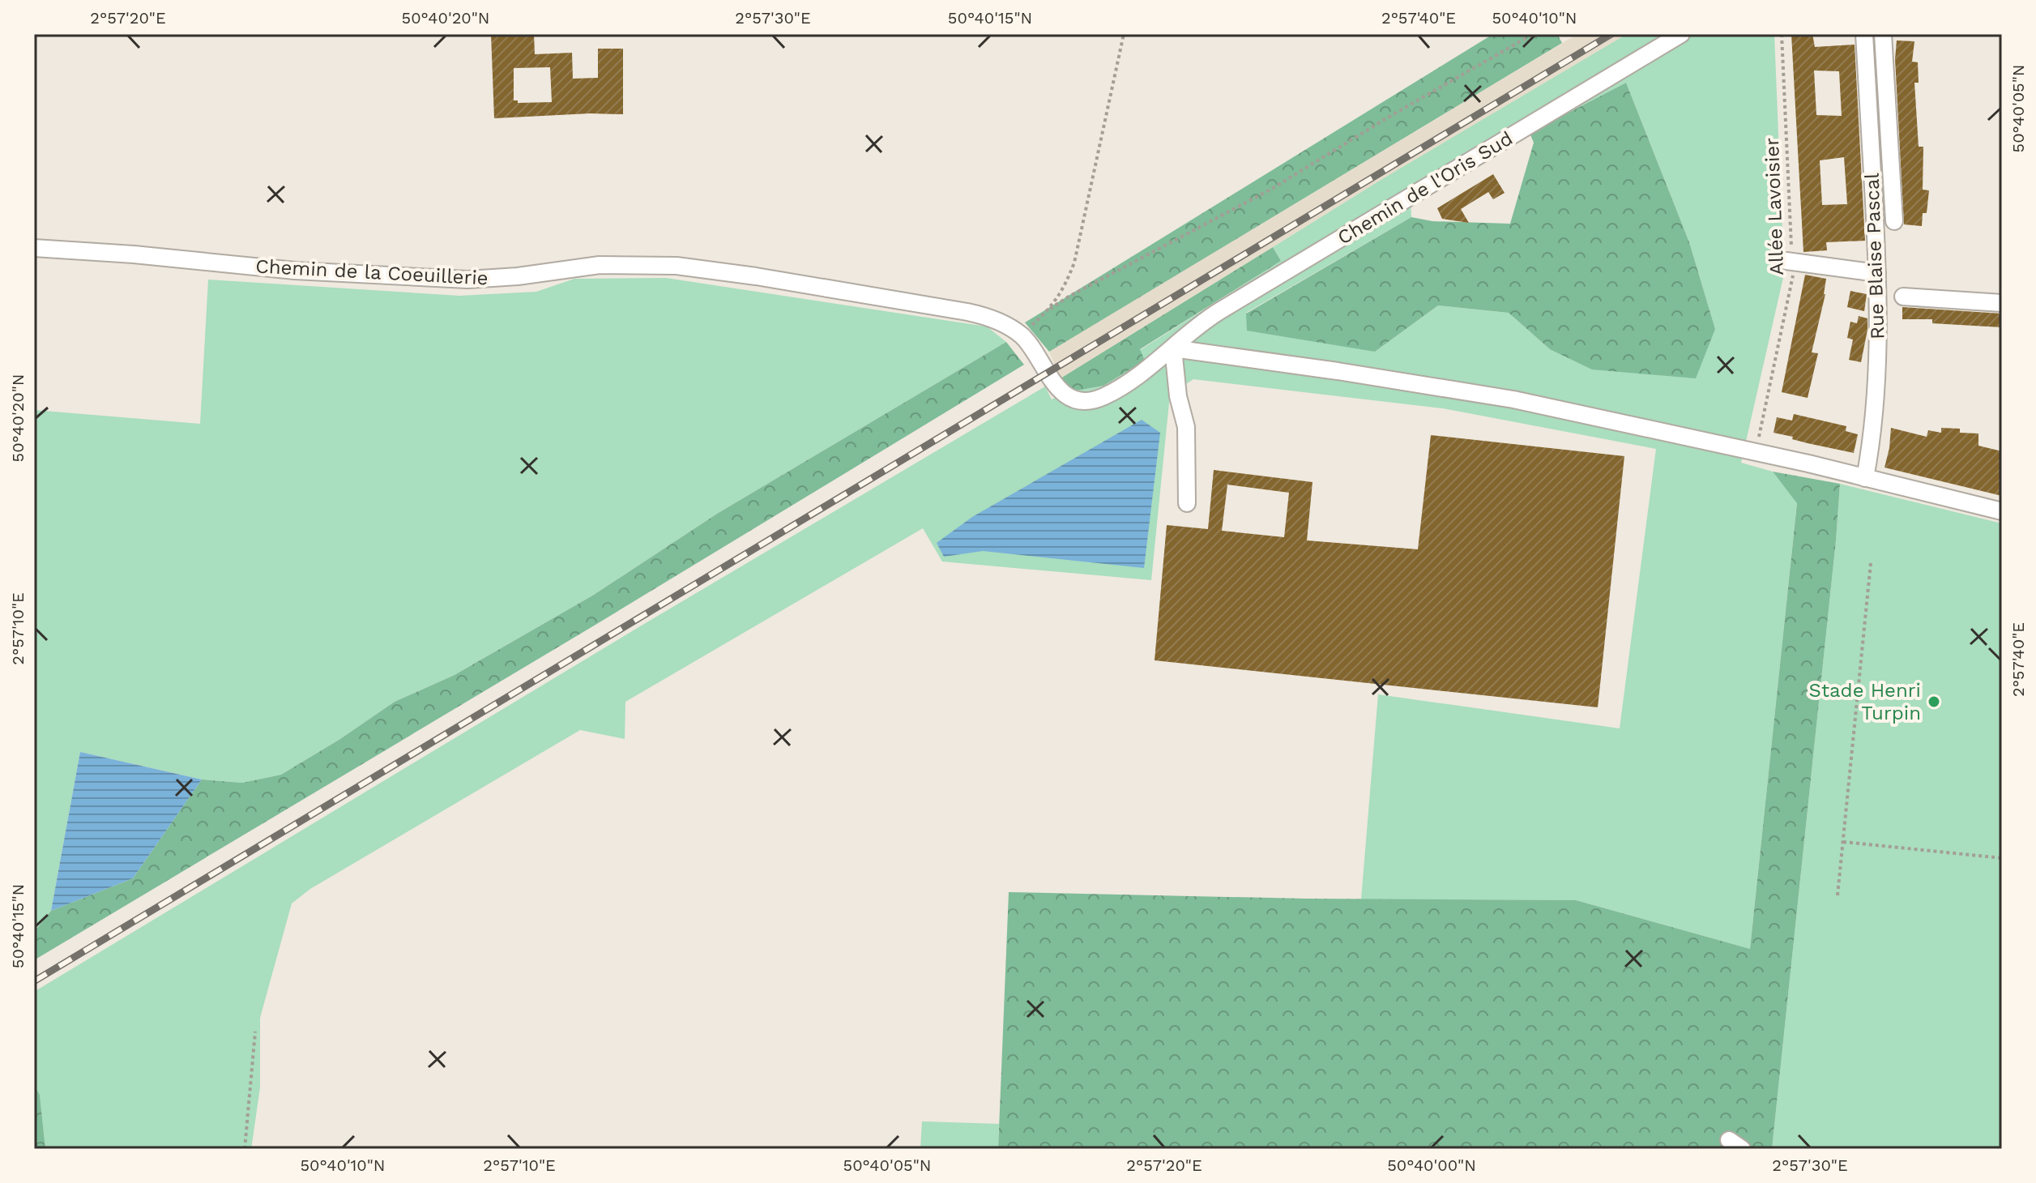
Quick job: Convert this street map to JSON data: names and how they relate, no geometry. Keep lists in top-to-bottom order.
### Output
{
  "streets": {
    "street": ["Chemin de l'Oris Sud", "Rue Blaise Pascal", "Chemin de la Coeuillerie"],
    "path": ["Allée Lavoisier"]
  },
  "crossings": [
    ["Chemin de l'Oris Sud", "Chemin de la Coeuillerie"]
  ],
  "places": ["Stade Henri Turpin"],
  "coordinates": [
    "2°57'20\"E",
    "50°40'20\"N",
    "2°57'30\"E",
    "50°40'15\"N",
    "2°57'40\"E",
    "50°40'10\"N",
    "50°40'05\"N",
    "2°57'10\"E",
    "50°40'00\"N"
  ]
}
